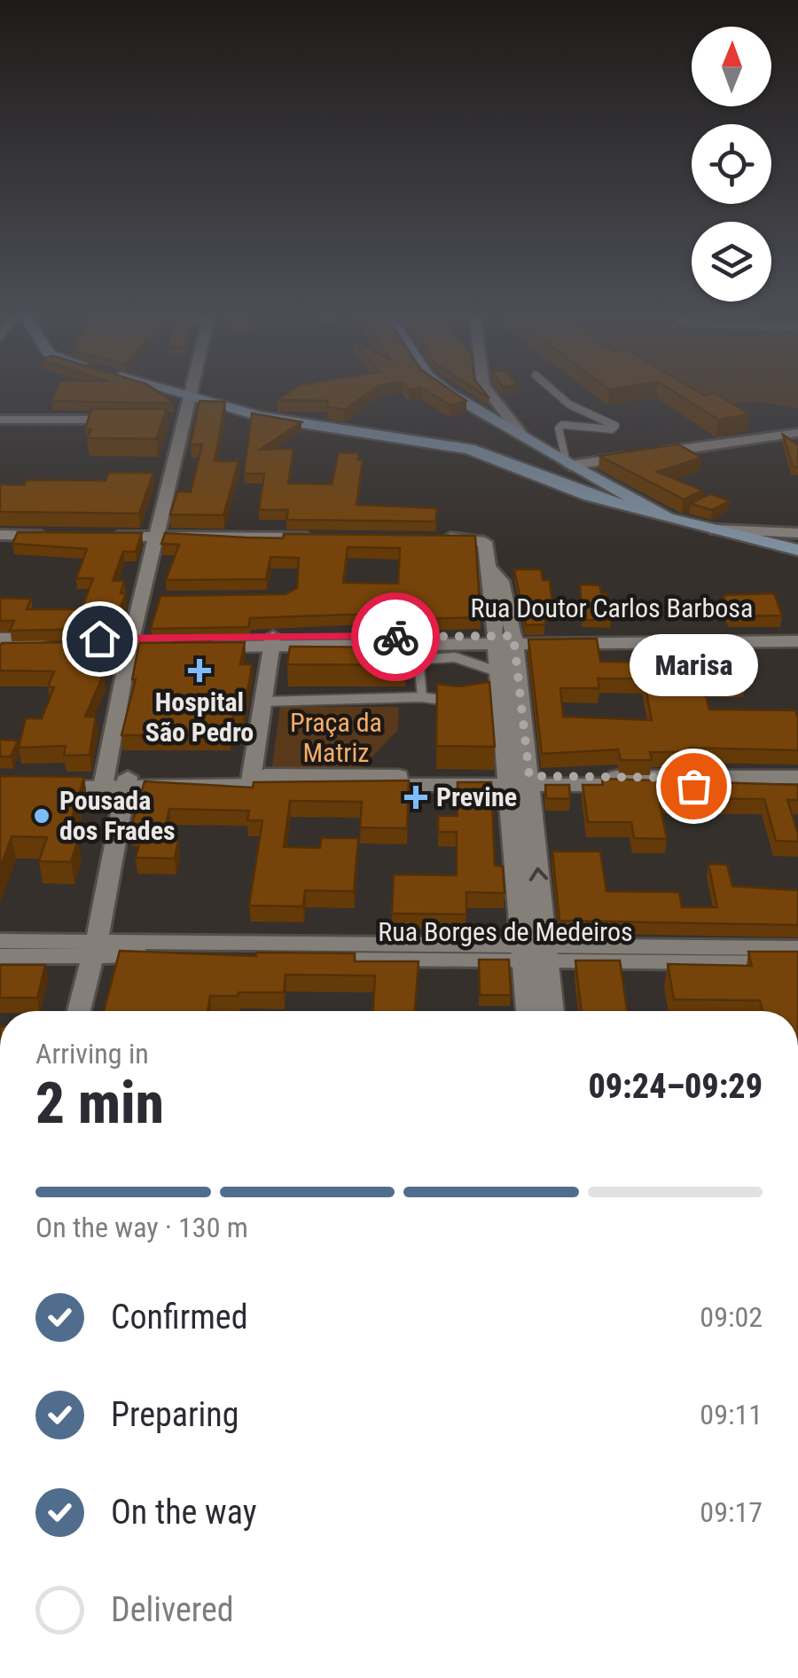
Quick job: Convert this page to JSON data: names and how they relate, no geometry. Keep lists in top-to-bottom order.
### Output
{
  "streets": {
    "street": ["Rua Doutor Carlos Barbosa", "Rua Borges de Medeiros"]
  },
  "parks": ["Praça da Matriz"],
  "places": {
    "health": ["Hospital São Pedro", "Previne"],
    "other": ["Marisa", "Pousada dos Frades"]
  },
  "north": "top",
  "page": {
    "bubble": "Marisa",
    "heading": ["2 min", "Arriving in", "09:24–09:29"],
    "bar": "On the way · 130 m",
    "list": [
      ["Confirmed", "09:02"],
      ["Preparing", "09:11"],
      ["On the way", "09:17"],
      "Delivered"
    ]
  }
}
